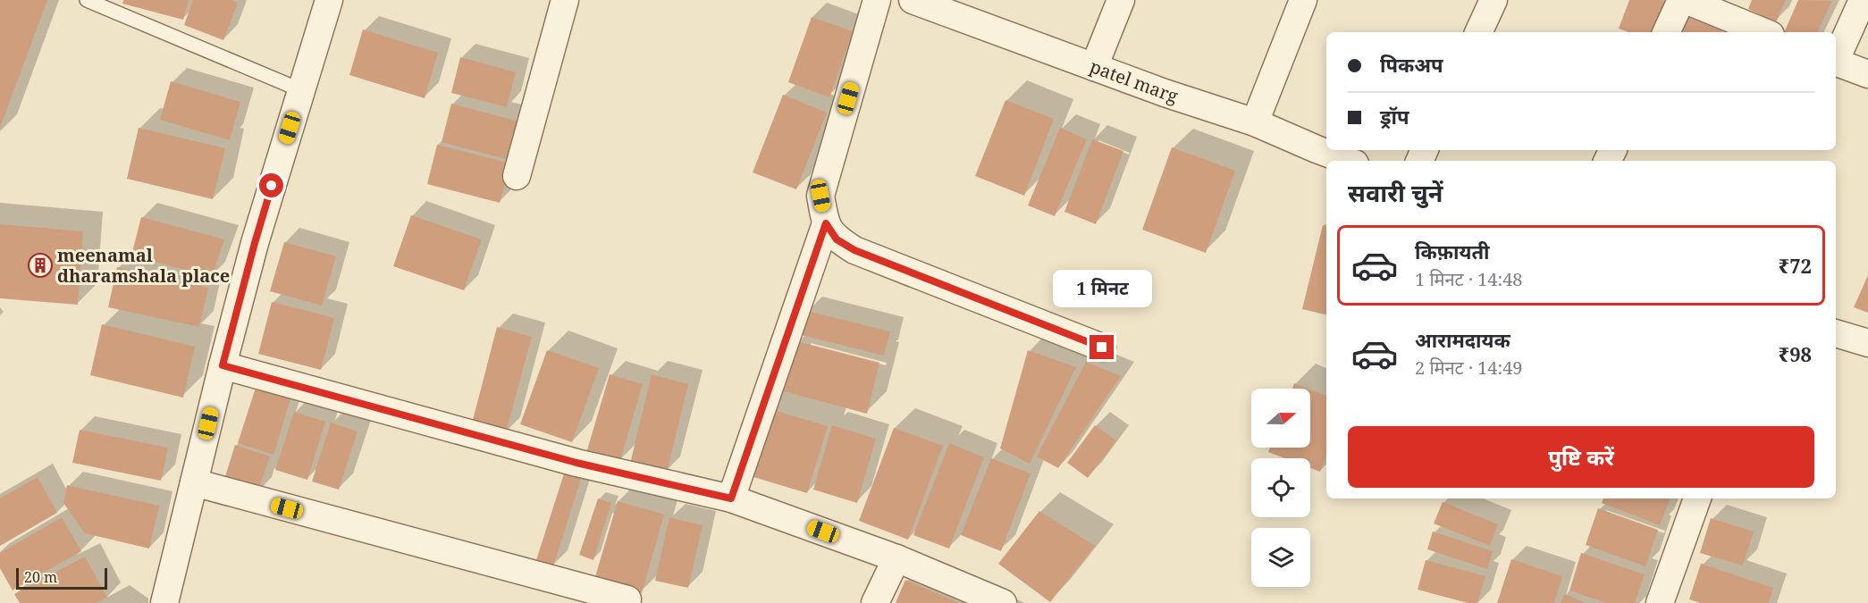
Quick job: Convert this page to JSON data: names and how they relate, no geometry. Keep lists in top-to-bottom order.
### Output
{
  "streets": {
    "street": ["patel marg"]
  },
  "places": {
    "building": ["meenamal dharamshala place"]
  },
  "scale_bar": "20 m",
  "north": "right",
  "page": {
    "banner": ["पिकअप", "ड्रॉप"],
    "heading": "सवारी चुनें",
    "list": [
      {
        "name": "किफ़ायती",
        "note": "1 मिनट · 14:48",
        "value": "₹72"
      },
      {
        "name": "आरामदायक",
        "note": "2 मिनट · 14:49",
        "value": "₹98"
      }
    ],
    "bubble": "1 मिनट",
    "buttons": "पुष्टि करें",
    "scale": "20 m"
  }
}
